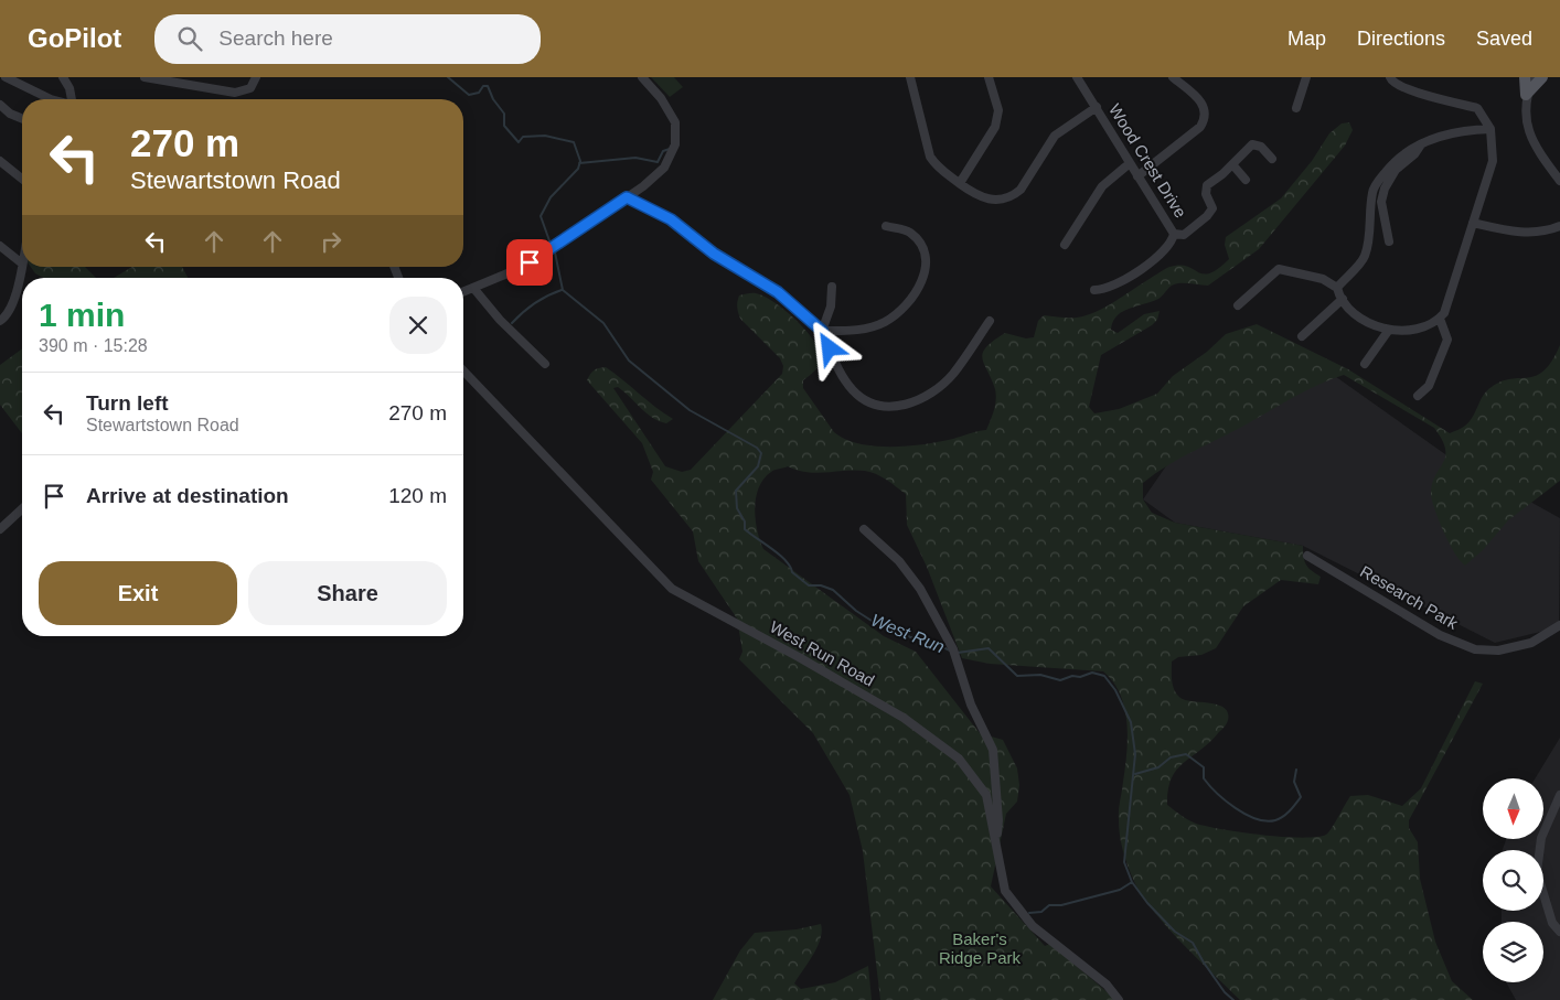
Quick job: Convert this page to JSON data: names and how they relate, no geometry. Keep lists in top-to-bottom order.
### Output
{
  "streets": {
    "street": ["Wood Crest Drive", "Research Park", "West Run Road"]
  },
  "water": ["West Run"],
  "parks": ["Baker's Ridge Park"],
  "north": "bottom",
  "page": {
    "header": "GoPilot",
    "search": "Search here",
    "nav": ["Map", "Directions", "Saved"],
    "turn": ["270 m", "Stewartstown Road"],
    "heading": ["1 min", "390 m · 15:28"],
    "list": [
      {
        "name": "Turn left",
        "note": "Stewartstown Road",
        "value": "270 m"
      },
      {
        "name": "Arrive at destination",
        "value": "120 m"
      }
    ],
    "buttons": ["Exit", "Share"]
  }
}
